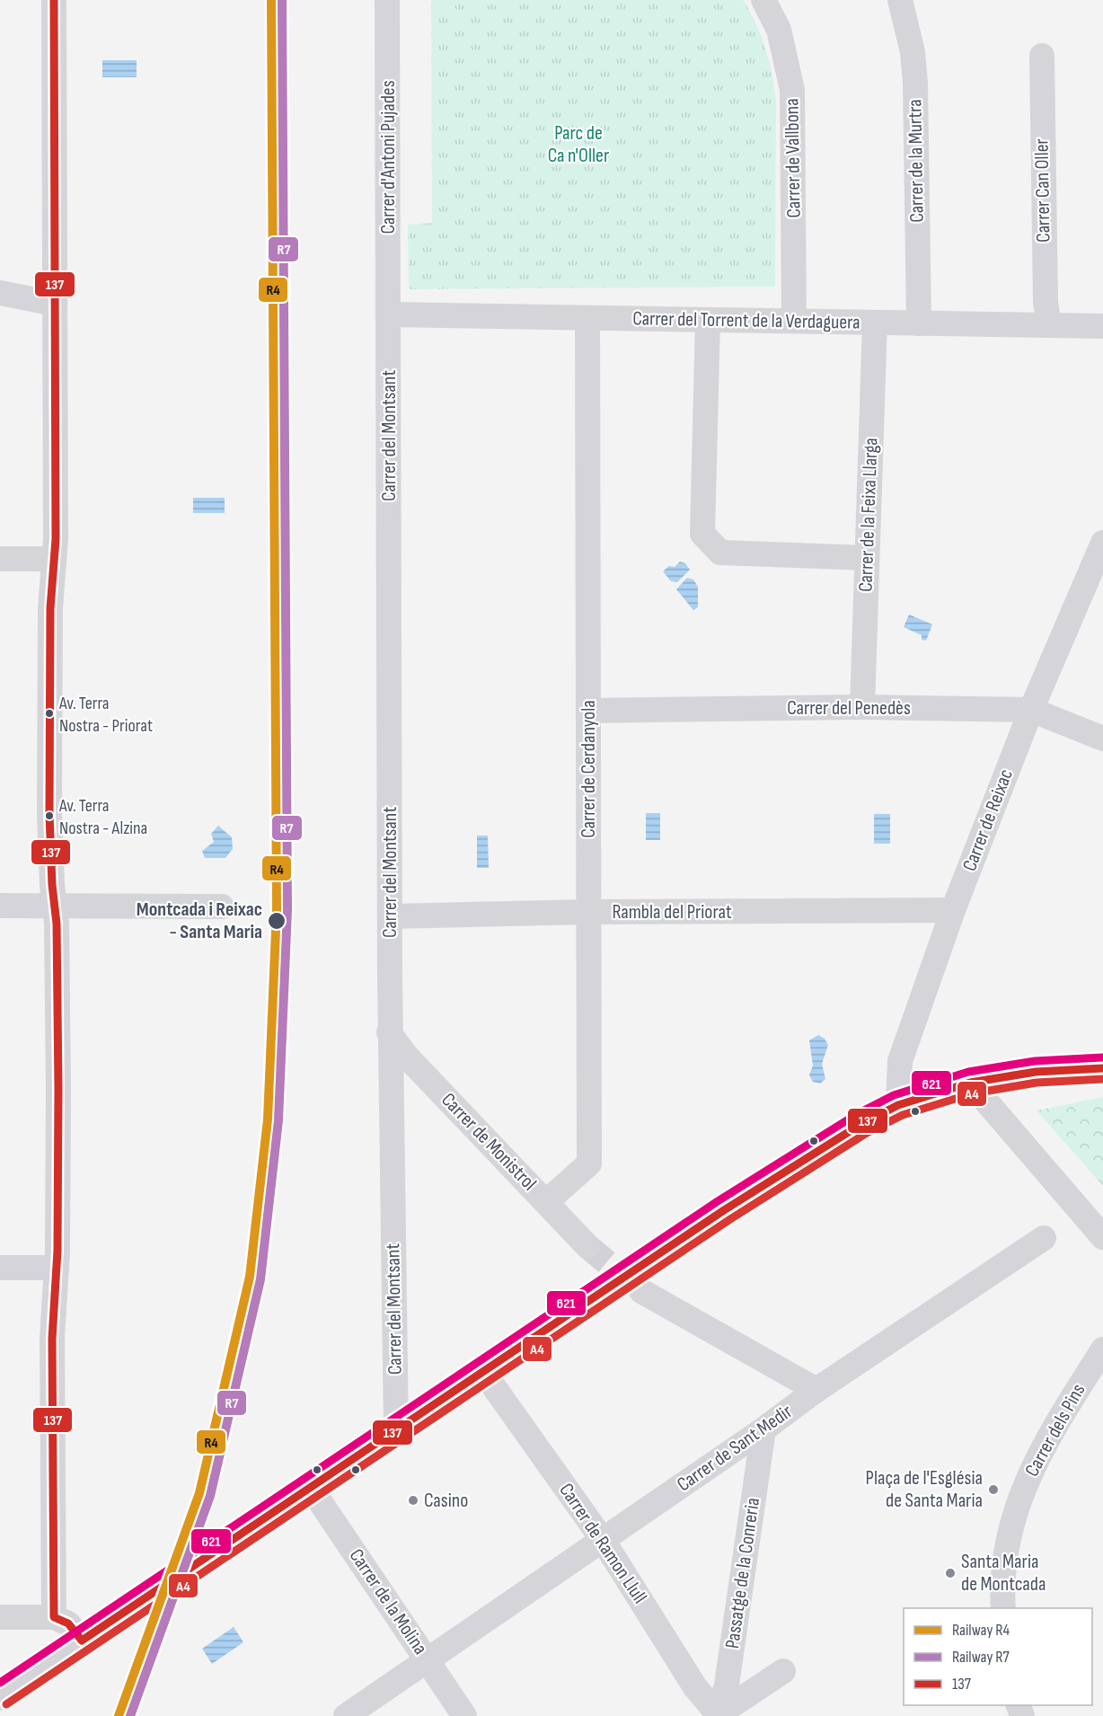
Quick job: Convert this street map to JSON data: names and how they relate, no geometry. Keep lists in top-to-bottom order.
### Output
{
  "streets": {
    "street": [
      "Carrer d'Antoni Pujades",
      "Carrer de Vallbona",
      "Carrer de la Murtra",
      "Carrer Can Oller",
      "Carrer del Torrent de la Verdaguera",
      "Carrer del Montsant",
      "Carrer de la Feixa Llarga",
      "Carrer del Penedès",
      "Carrer de Cerdanyola",
      "Carrer de Reixac",
      "Rambla del Priorat",
      "Carrer de Monistrol",
      "Carrer dels Pins",
      "Carrer de Sant Medir",
      "Carrer de Ramon Llull",
      "Passatge de la Conreria",
      "Carrer de la Molina"
    ]
  },
  "crossings": [
    ["Carrer d'Antoni Pujades", "Carrer del Torrent de la Verdaguera"],
    ["Carrer d'Antoni Pujades", "Carrer del Montsant"],
    ["Carrer de Vallbona", "Carrer del Torrent de la Verdaguera"],
    ["Carrer de la Murtra", "Carrer del Torrent de la Verdaguera"],
    ["Carrer Can Oller", "Carrer del Torrent de la Verdaguera"],
    ["Carrer del Torrent de la Verdaguera", "Carrer del Montsant"],
    ["Carrer del Torrent de la Verdaguera", "Carrer de la Feixa Llarga"],
    ["Carrer del Torrent de la Verdaguera", "Carrer de Cerdanyola"],
    ["Carrer del Montsant", "Rambla del Priorat"],
    ["Carrer del Montsant", "Carrer de Monistrol"],
    ["Carrer de la Feixa Llarga", "Carrer del Penedès"],
    ["Carrer del Penedès", "Carrer de Cerdanyola"],
    ["Carrer del Penedès", "Carrer de Reixac"],
    ["Carrer de Cerdanyola", "Rambla del Priorat"],
    ["Carrer de Cerdanyola", "Carrer de Monistrol"],
    ["Carrer de Reixac", "Rambla del Priorat"],
    ["Carrer de Sant Medir", "Carrer de Ramon Llull"],
    ["Carrer de Sant Medir", "Passatge de la Conreria"],
    ["Carrer de Sant Medir", "Carrer de la Molina"],
    ["Carrer de Ramon Llull", "Passatge de la Conreria"]
  ],
  "parks": ["Parc de Ca n'Oller"],
  "places": [
    "Av. Terra Nostra - Priorat",
    "Av. Terra Nostra - Alzina",
    "Montcada i Reixac - Santa Maria",
    "Plaça de l'Església de Santa Maria",
    "Casino",
    "Santa Maria de Montcada"
  ],
  "lines": [
    "rail line R4",
    "rail line R7",
    "transit line 137",
    "transit line 621",
    "transit line A4"
  ],
  "legend": ["Railway R4", "Railway R7", "137"]
}
